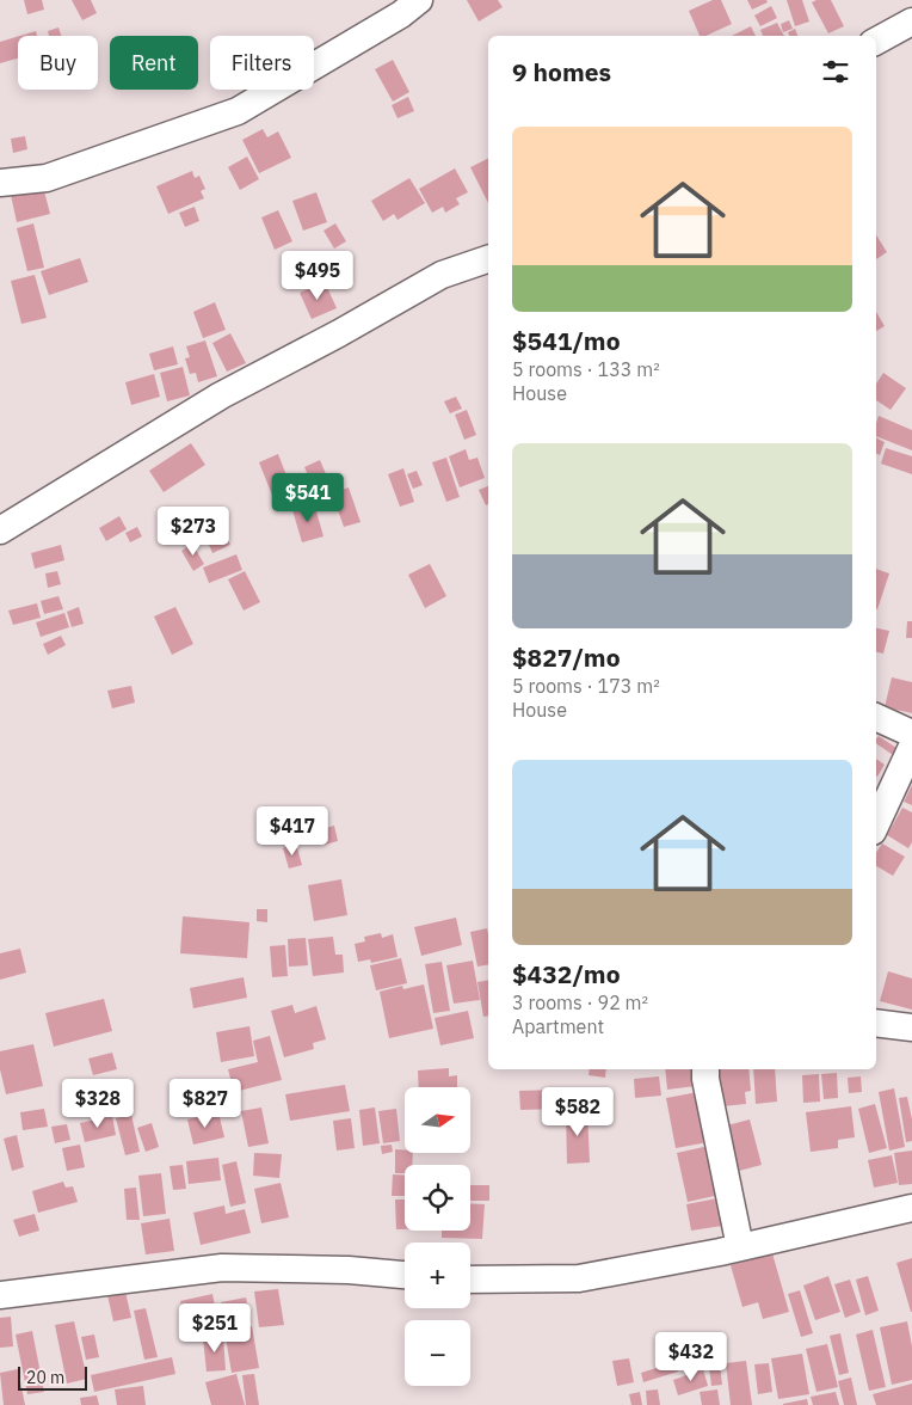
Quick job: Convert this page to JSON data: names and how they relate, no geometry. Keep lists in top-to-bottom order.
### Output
{
  "scale_bar": "20 m",
  "north": "right",
  "page": {
    "chip": ["Buy", "Rent", "Filters"],
    "heading": "9 homes",
    "list": [
      {
        "name": "$541/mo",
        "note": "5 rooms · 133 m² · House"
      },
      {
        "name": "$827/mo",
        "note": "5 rooms · 173 m² · House"
      },
      {
        "name": "$432/mo",
        "note": "3 rooms · 92 m² · Apartment"
      }
    ],
    "price": [
      "$495",
      "$541",
      "$273",
      "$417",
      "$328",
      "$827",
      "$582",
      "$251",
      "$432"
    ],
    "map_buttons": ["+", "−"],
    "scale": "20 m"
  }
}
